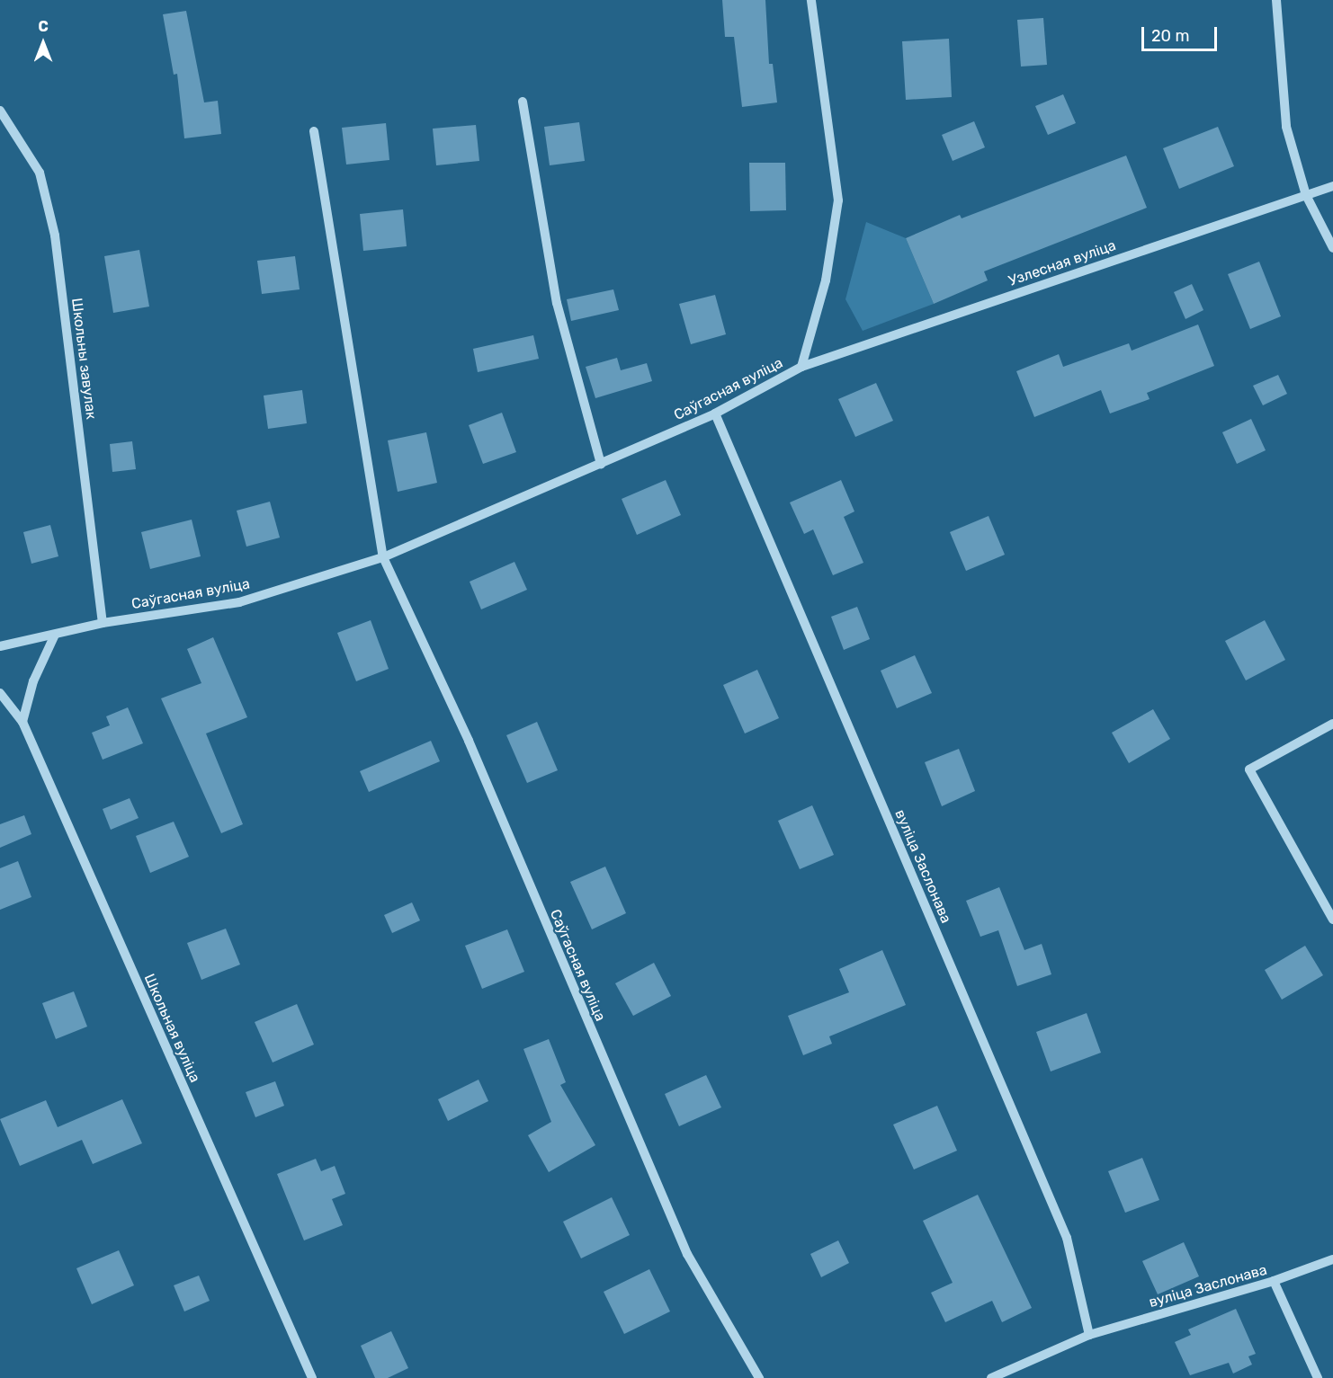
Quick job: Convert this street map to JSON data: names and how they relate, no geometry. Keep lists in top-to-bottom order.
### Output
{
  "streets": {
    "street": [
      "Узлесная вуліца",
      "Школьны завулак",
      "Саўгасная вуліца",
      "вуліца Заслонава",
      "Школьная вуліца"
    ]
  },
  "crossings": [
    ["Узлесная вуліца", "Саўгасная вуліца"],
    ["Школьны завулак", "Саўгасная вуліца"],
    ["Саўгасная вуліца", "вуліца Заслонава"]
  ],
  "scale_bar": "20 m",
  "north": "top"
}
